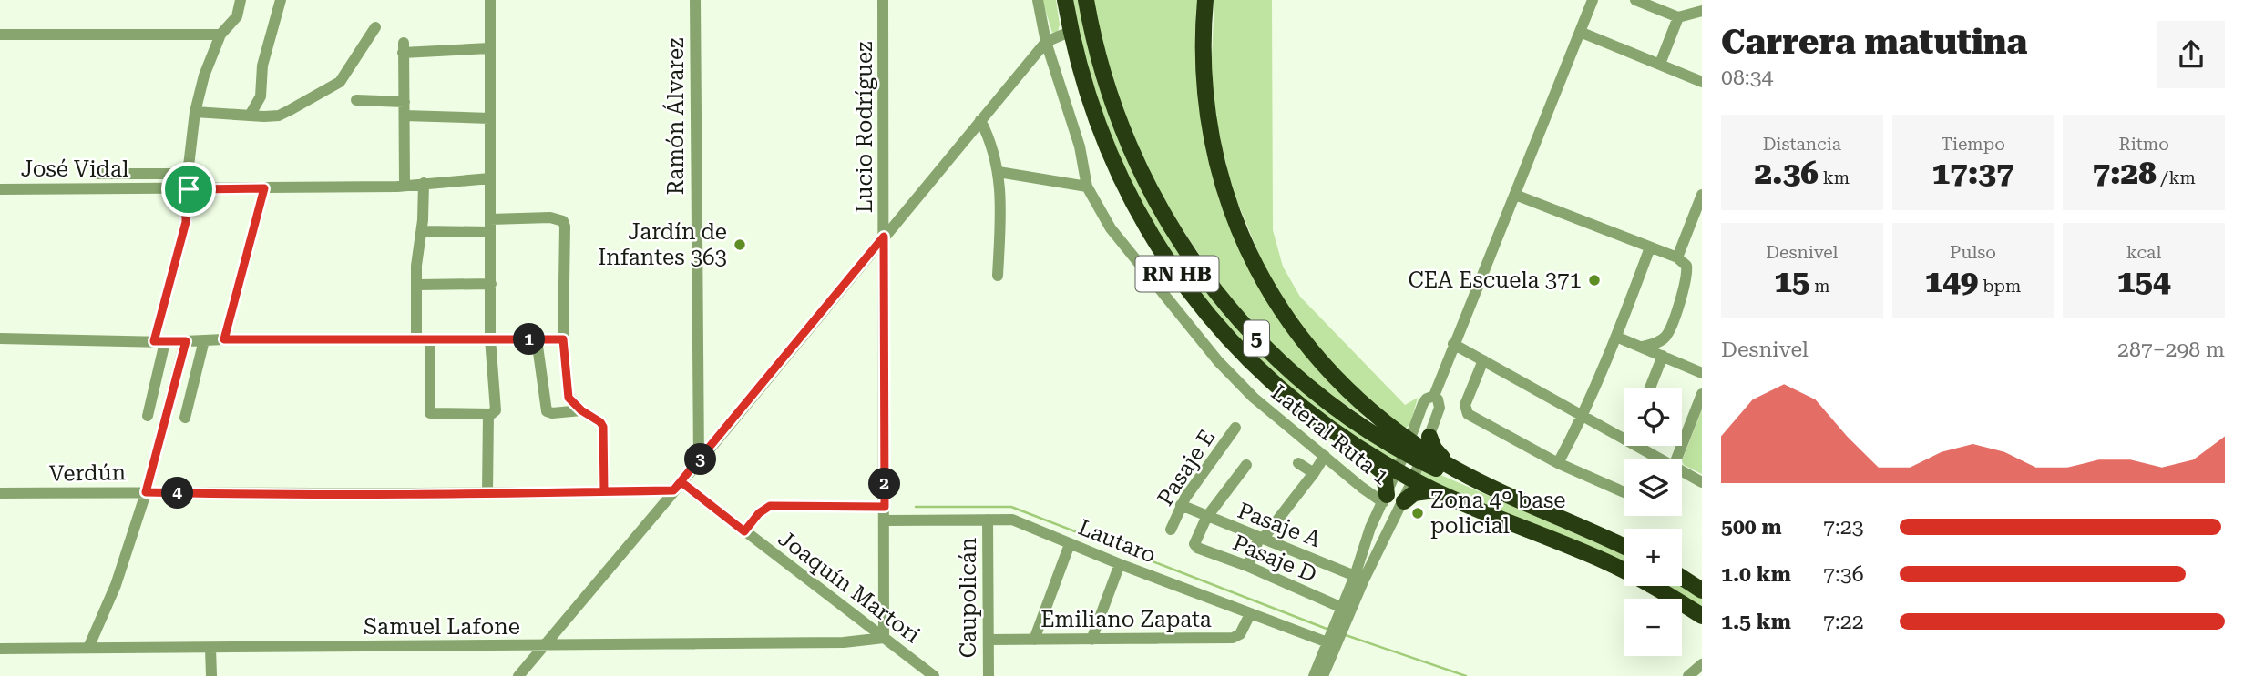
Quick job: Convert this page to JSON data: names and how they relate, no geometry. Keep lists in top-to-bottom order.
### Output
{
  "streets": {
    "highway": ["RN HB", "5"],
    "street": [
      "Ramón Álvarez",
      "Lucio Rodríguez",
      "José Vidal",
      "Lateral Ruta 1",
      "Pasaje E",
      "Verdún",
      "Pasaje A",
      "Lautaro",
      "Pasaje D",
      "Joaquín Martori",
      "Caupolicán",
      "Emiliano Zapata",
      "Samuel Lafone"
    ]
  },
  "crossings": [
    ["Lucio Rodríguez", "Lautaro"],
    ["Lucio Rodríguez", "Joaquín Martori"],
    ["Lucio Rodríguez", "Samuel Lafone"],
    ["RN HB", "5"],
    ["Pasaje E", "Pasaje A"],
    ["Verdún", "Joaquín Martori"],
    ["Pasaje A", "Pasaje D"],
    ["Lautaro", "Caupolicán"],
    ["Lautaro", "Emiliano Zapata"],
    ["Joaquín Martori", "Samuel Lafone"],
    ["Caupolicán", "Emiliano Zapata"]
  ],
  "places": ["Jardín de Infantes 363", "CEA Escuela 371", "Zona 4° base policial"],
  "page": {
    "heading": ["Carrera matutina", "08:34"],
    "stats": [
      ["Distancia", "2.36 km"],
      ["Tiempo", "17:37"],
      ["Ritmo", "7:28 /km"],
      ["Desnivel", "15 m"],
      ["Pulso", "149 bpm"],
      ["kcal", "154"]
    ],
    "pins": [
      "1",
      "3",
      "2",
      "4"
    ],
    "chart": ["Desnivel", "287–298 m"],
    "map_buttons": ["+", "−"],
    "list": [
      {
        "name": "500 m",
        "note": "7:23"
      },
      {
        "name": "1.0 km",
        "note": "7:36"
      },
      {
        "name": "1.5 km",
        "note": "7:22"
      }
    ]
  }
}
